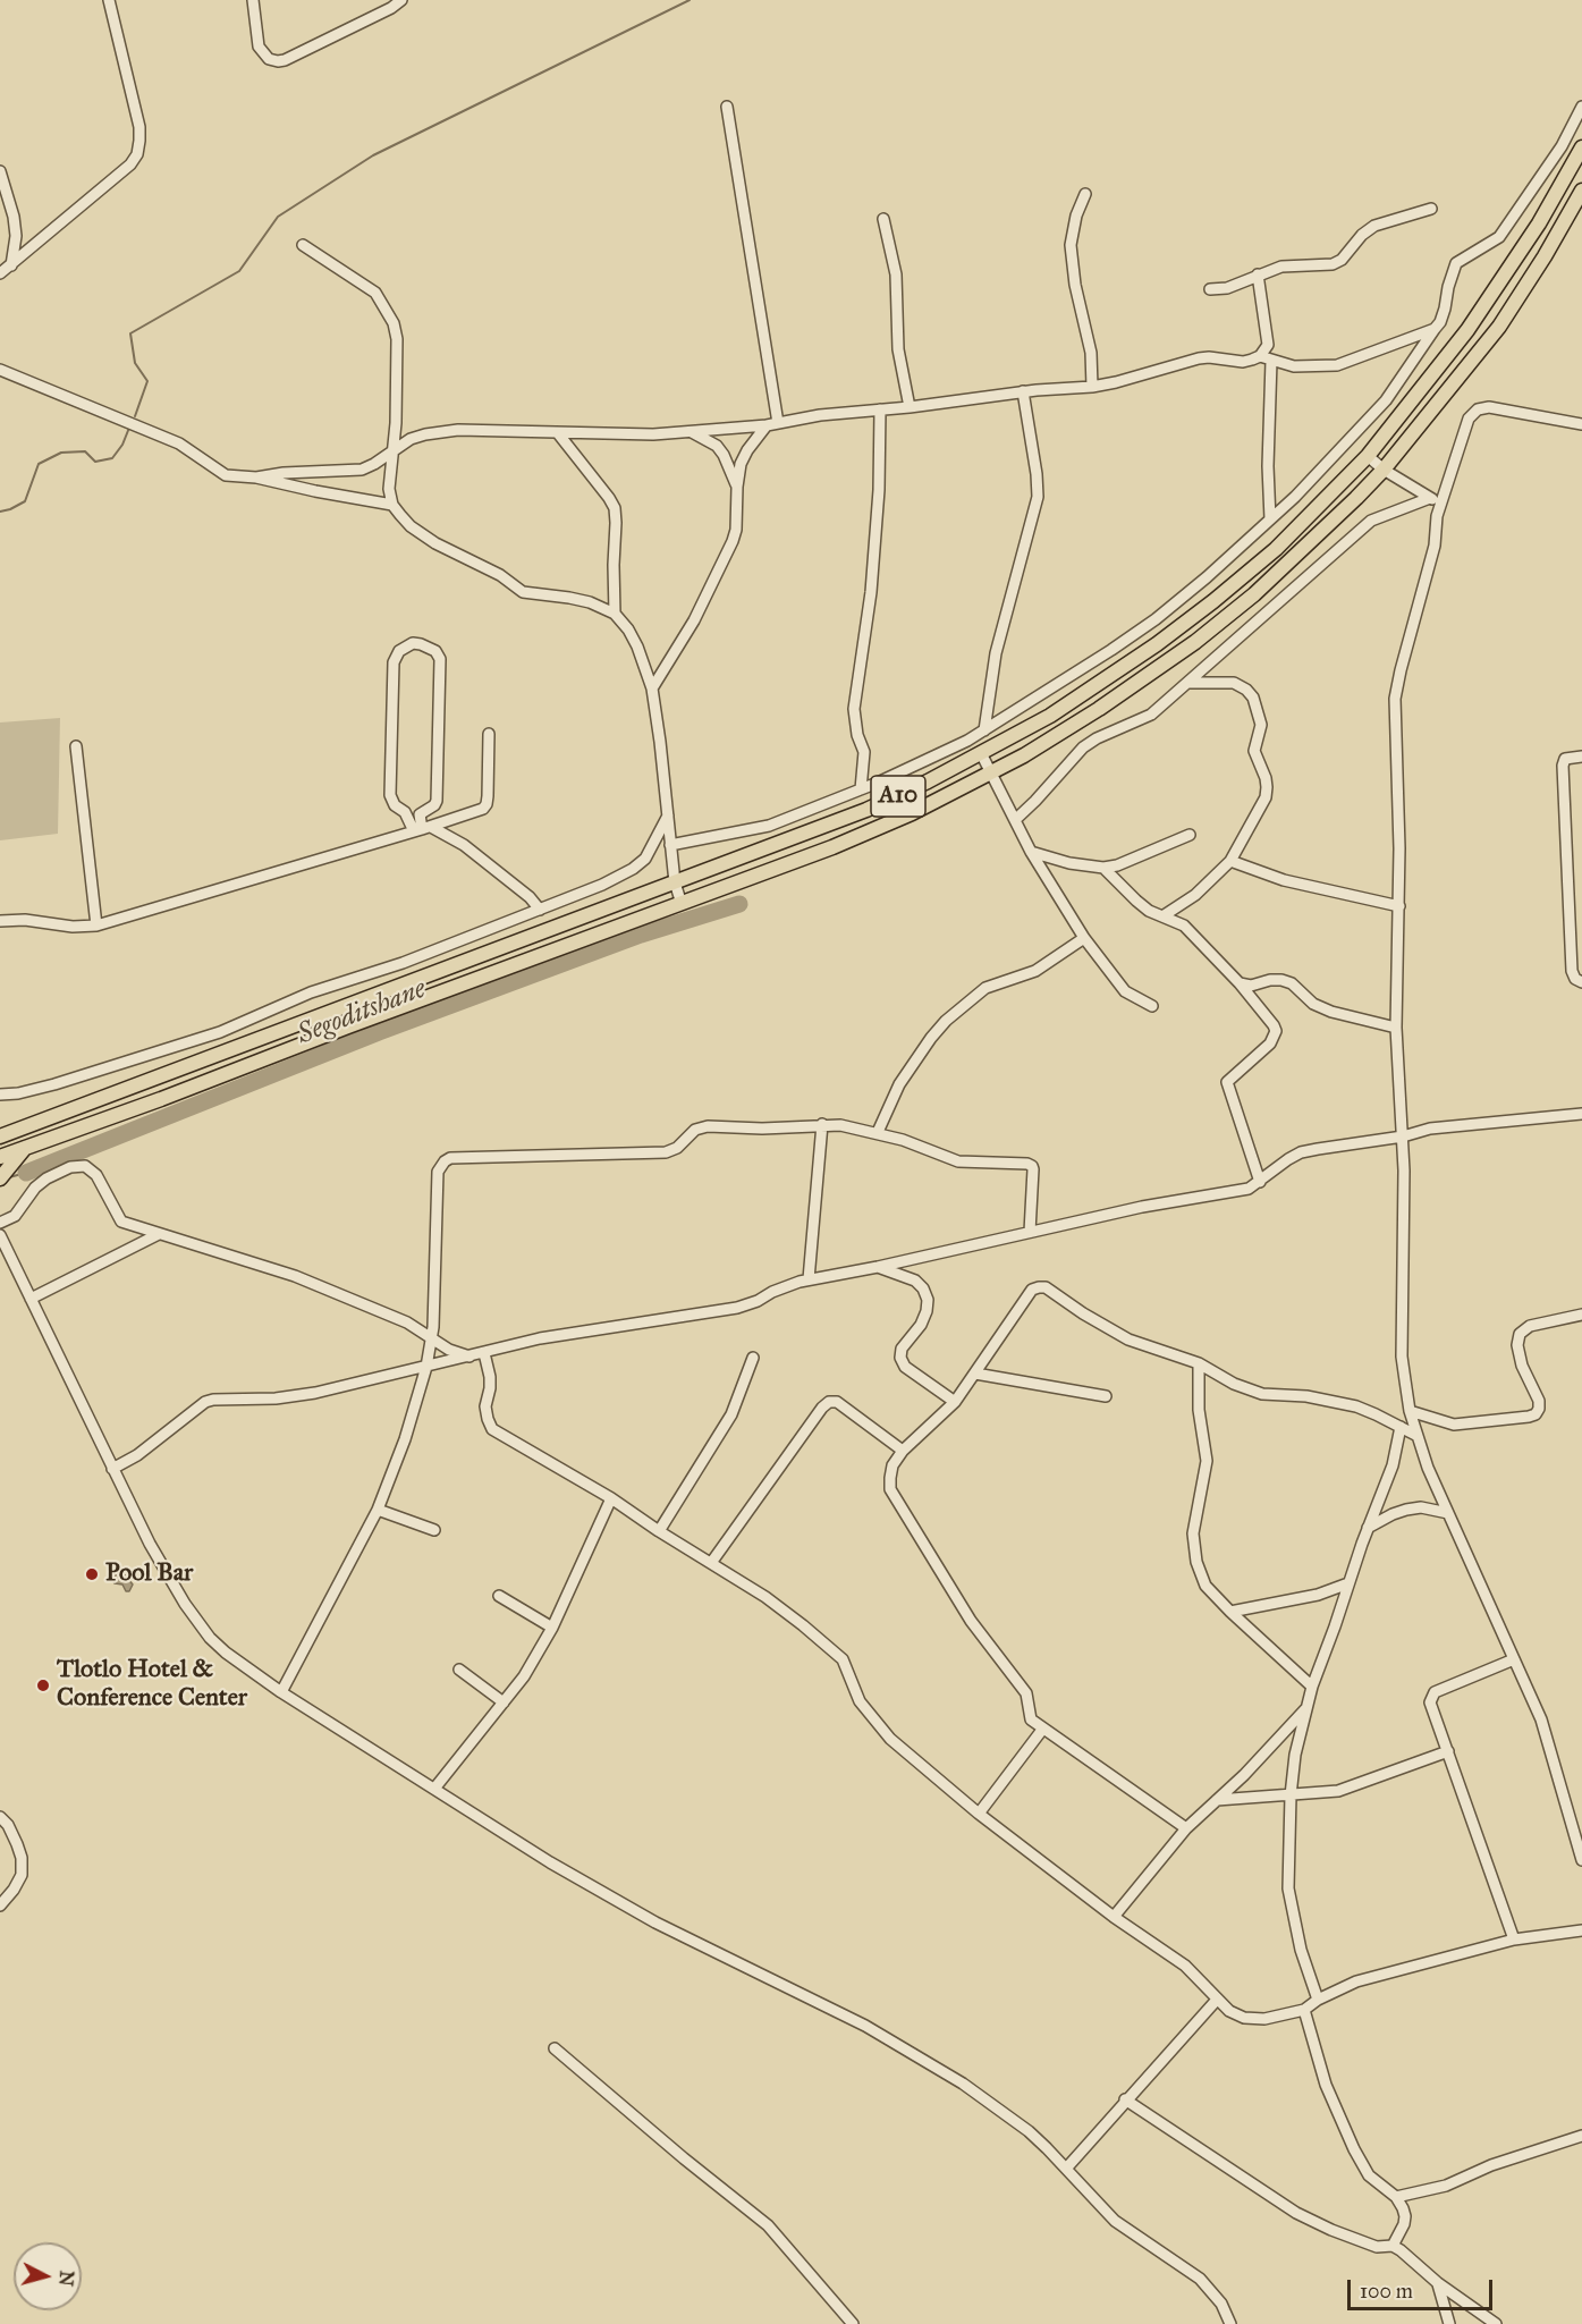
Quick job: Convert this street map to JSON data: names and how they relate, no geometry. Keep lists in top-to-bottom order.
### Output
{
  "streets": {
    "main road": ["A10"]
  },
  "water": ["Segoditshane"],
  "places": ["Pool Bar", "Tlotlo Hotel & Conference Center"],
  "scale_bar": "100 m",
  "north": "right"
}
